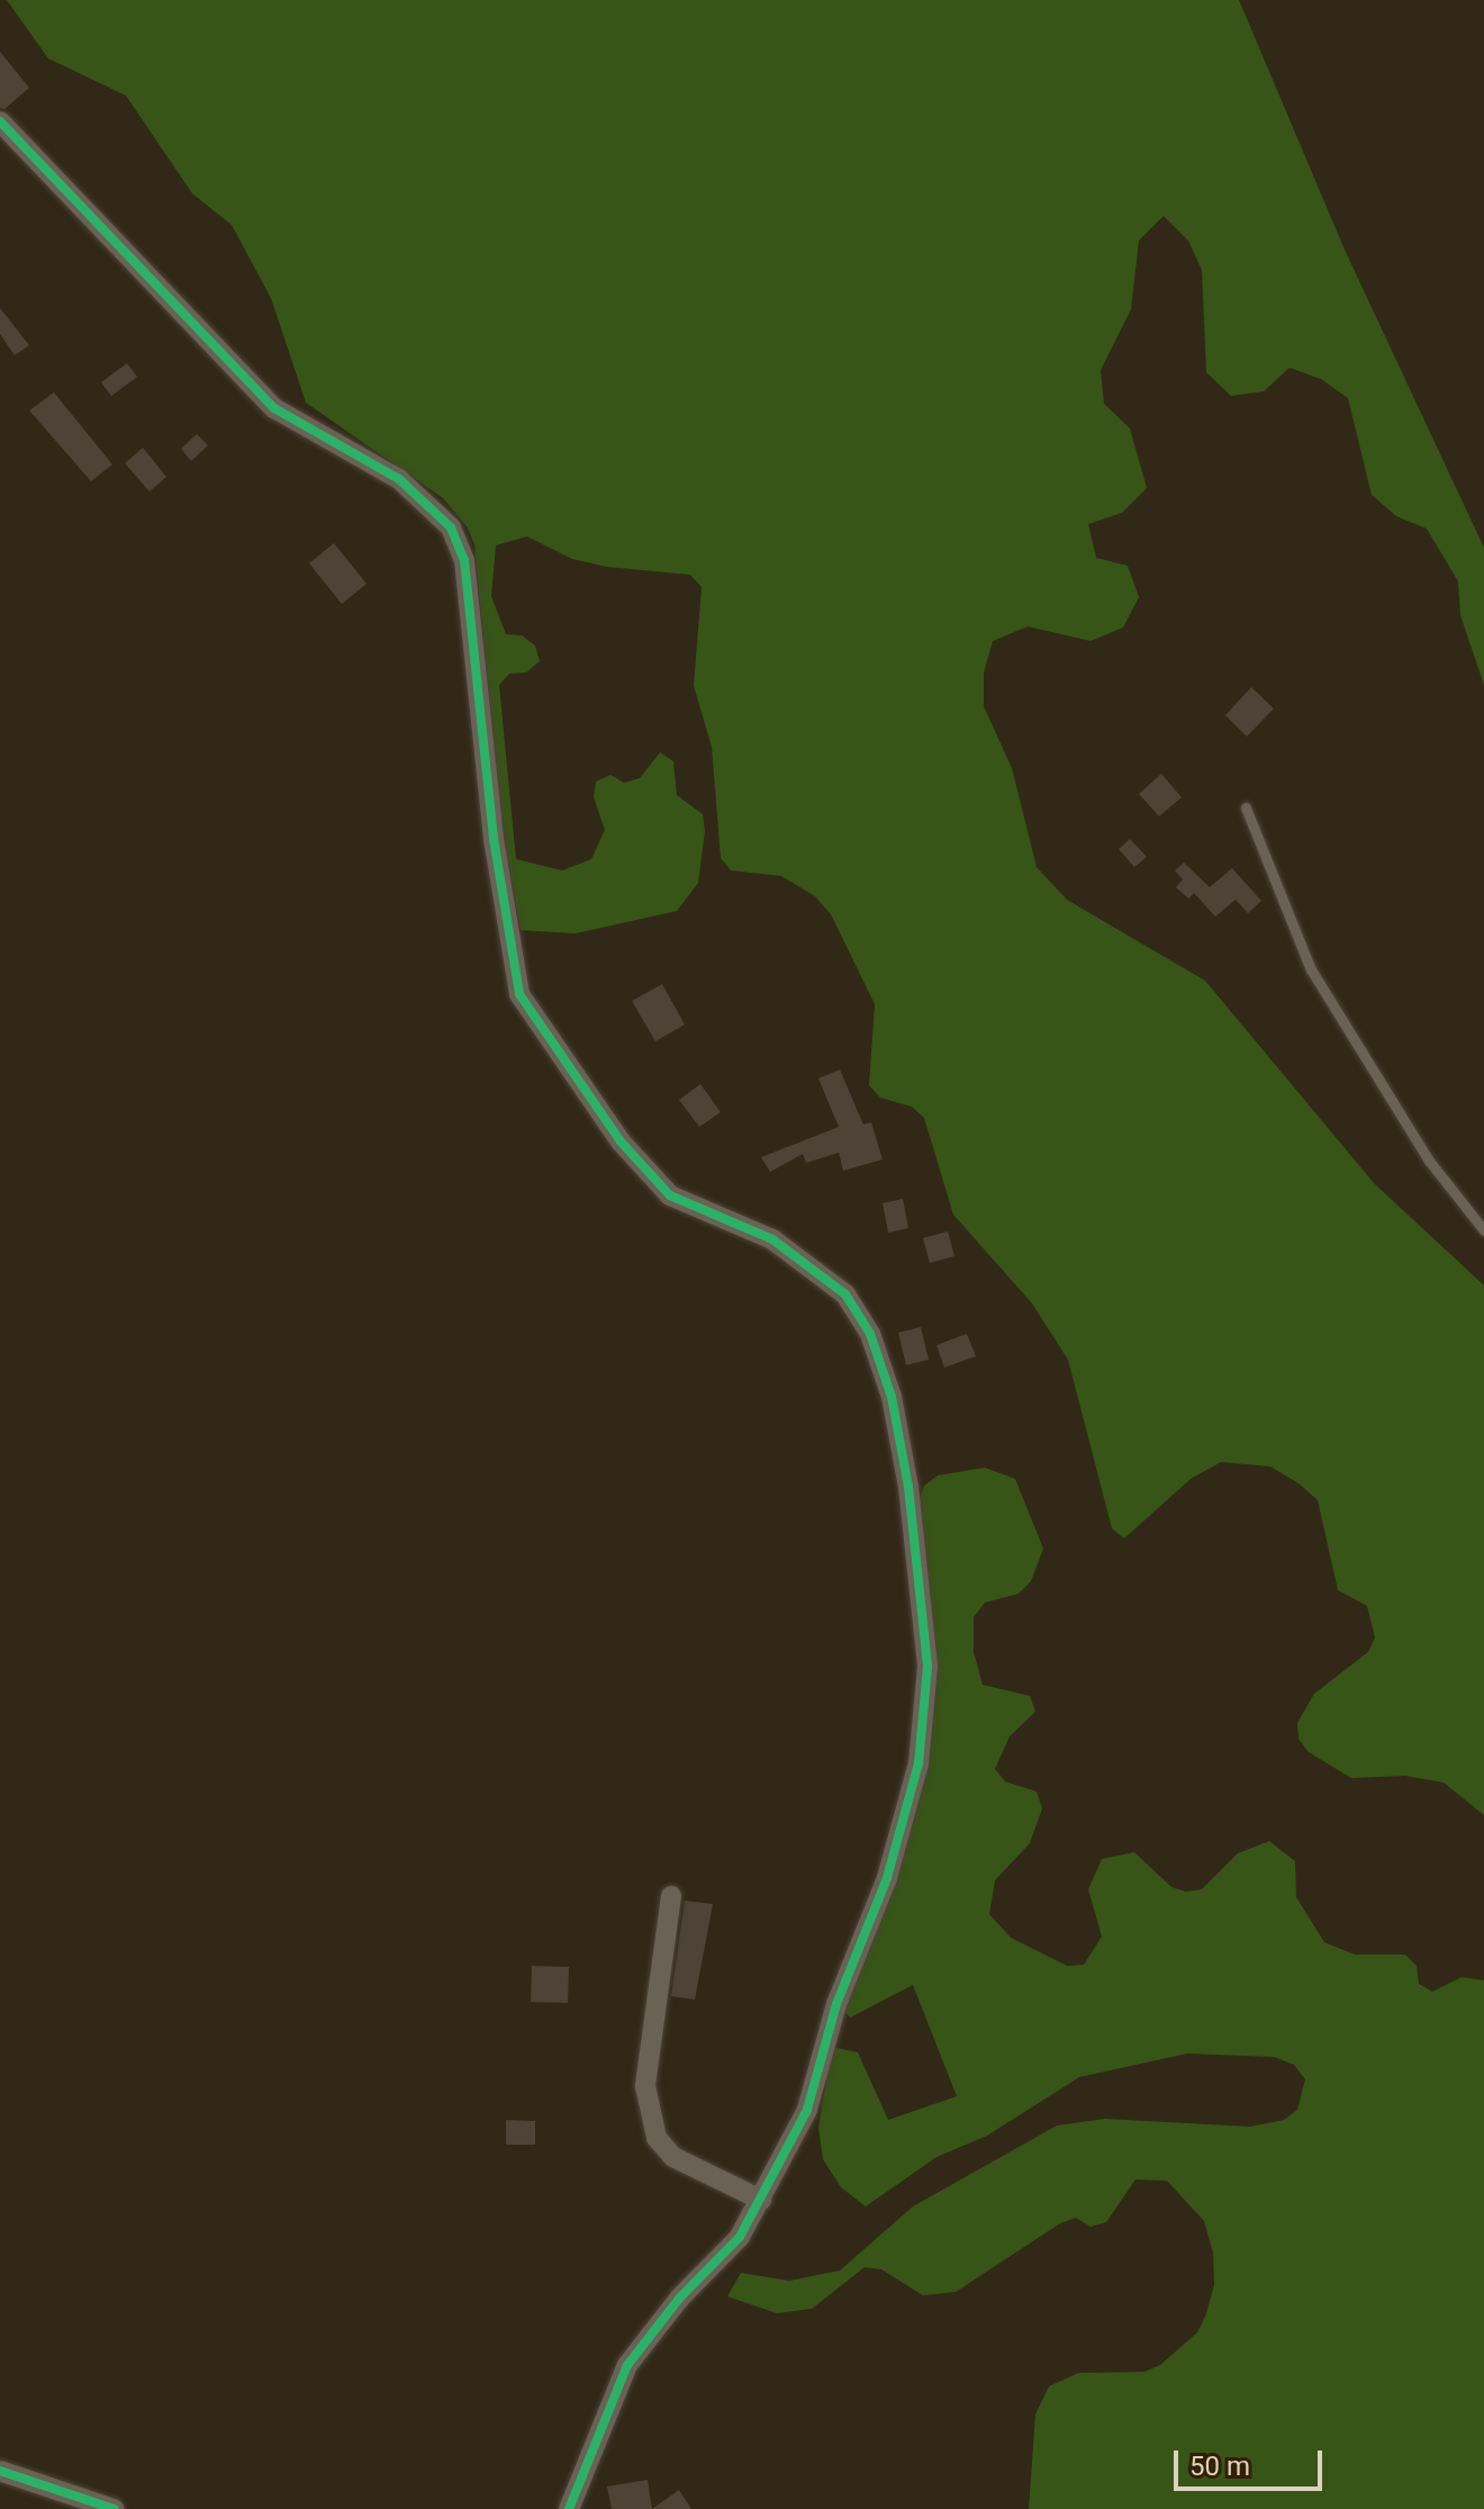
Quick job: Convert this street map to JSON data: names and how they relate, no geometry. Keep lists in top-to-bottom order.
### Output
{
  "scale_bar": "50 m"
}
